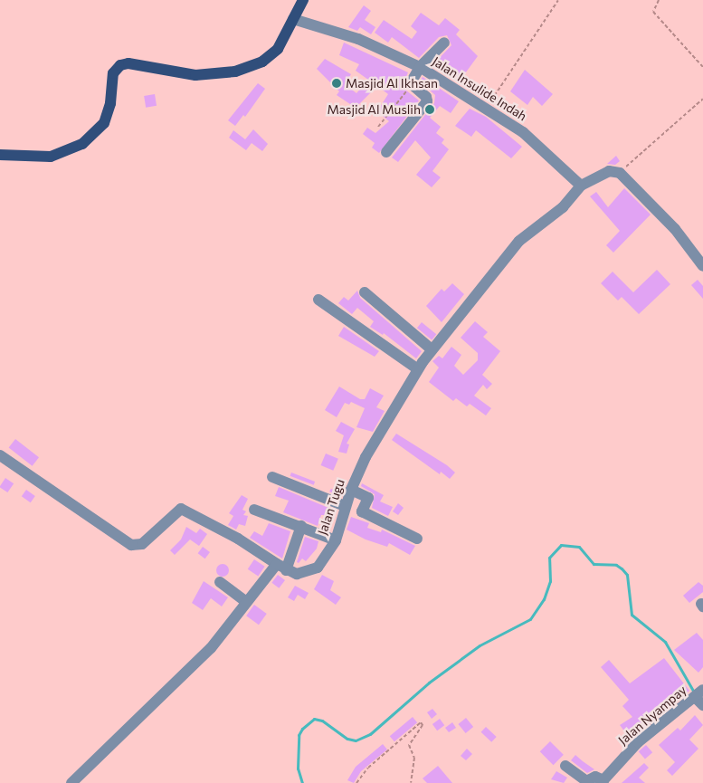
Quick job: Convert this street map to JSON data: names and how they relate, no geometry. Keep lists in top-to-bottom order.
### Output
{
  "streets": {
    "street": ["Jalan Insulide Indah", "Jalan Tugu", "Jalan Nyampay"]
  },
  "crossings": [
    ["Jalan Insulide Indah", "Jalan Tugu"]
  ],
  "places": ["Masjid Al Ikhsan", "Masjid Al Muslih"]
}
